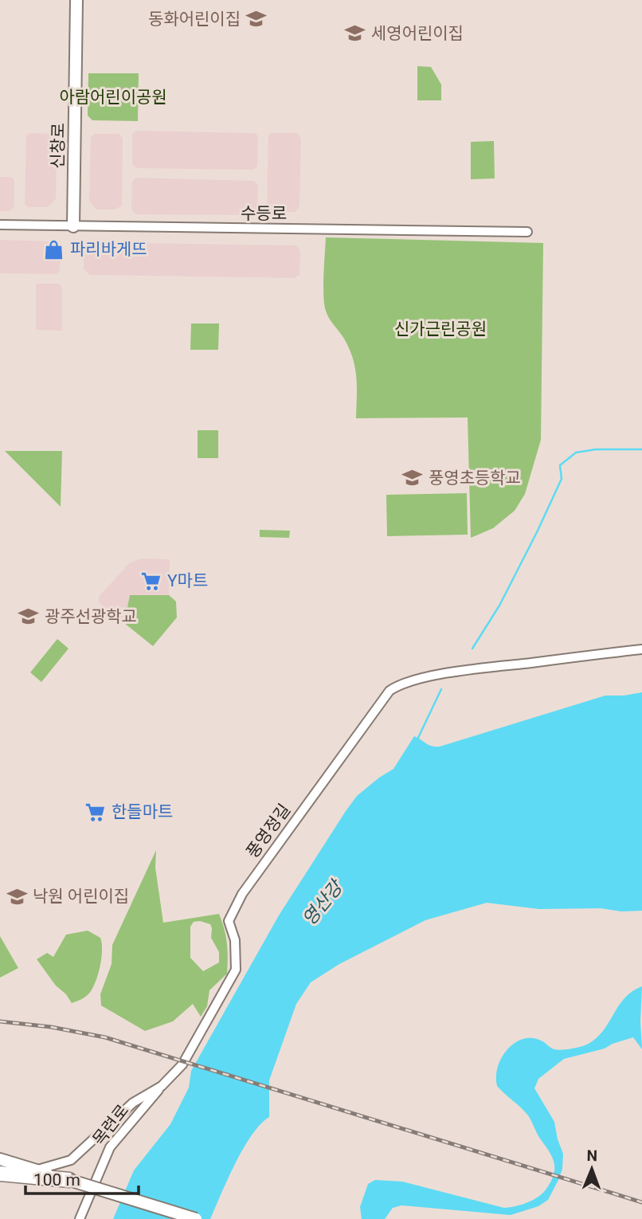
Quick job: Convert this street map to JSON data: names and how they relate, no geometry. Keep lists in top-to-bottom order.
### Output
{
  "streets": {
    "main road": ["신창로"],
    "street": ["수등로", "풍영정길", "목련로"]
  },
  "crossings": [
    ["신창로", "수등로"],
    ["풍영정길", "목련로"]
  ],
  "water": ["영산강"],
  "parks": ["아람어린이공원", "신가근린공원"],
  "places": {
    "school or university": [
      "동화어린이집",
      "세영어린이집",
      "풍영초등학교",
      "광주선광학교",
      "낙원 어린이집"
    ],
    "shop": ["파리바게뜨"],
    "supermarket": ["Y마트", "한들마트"]
  },
  "scale_bar": "100 m",
  "north": "top"
}
